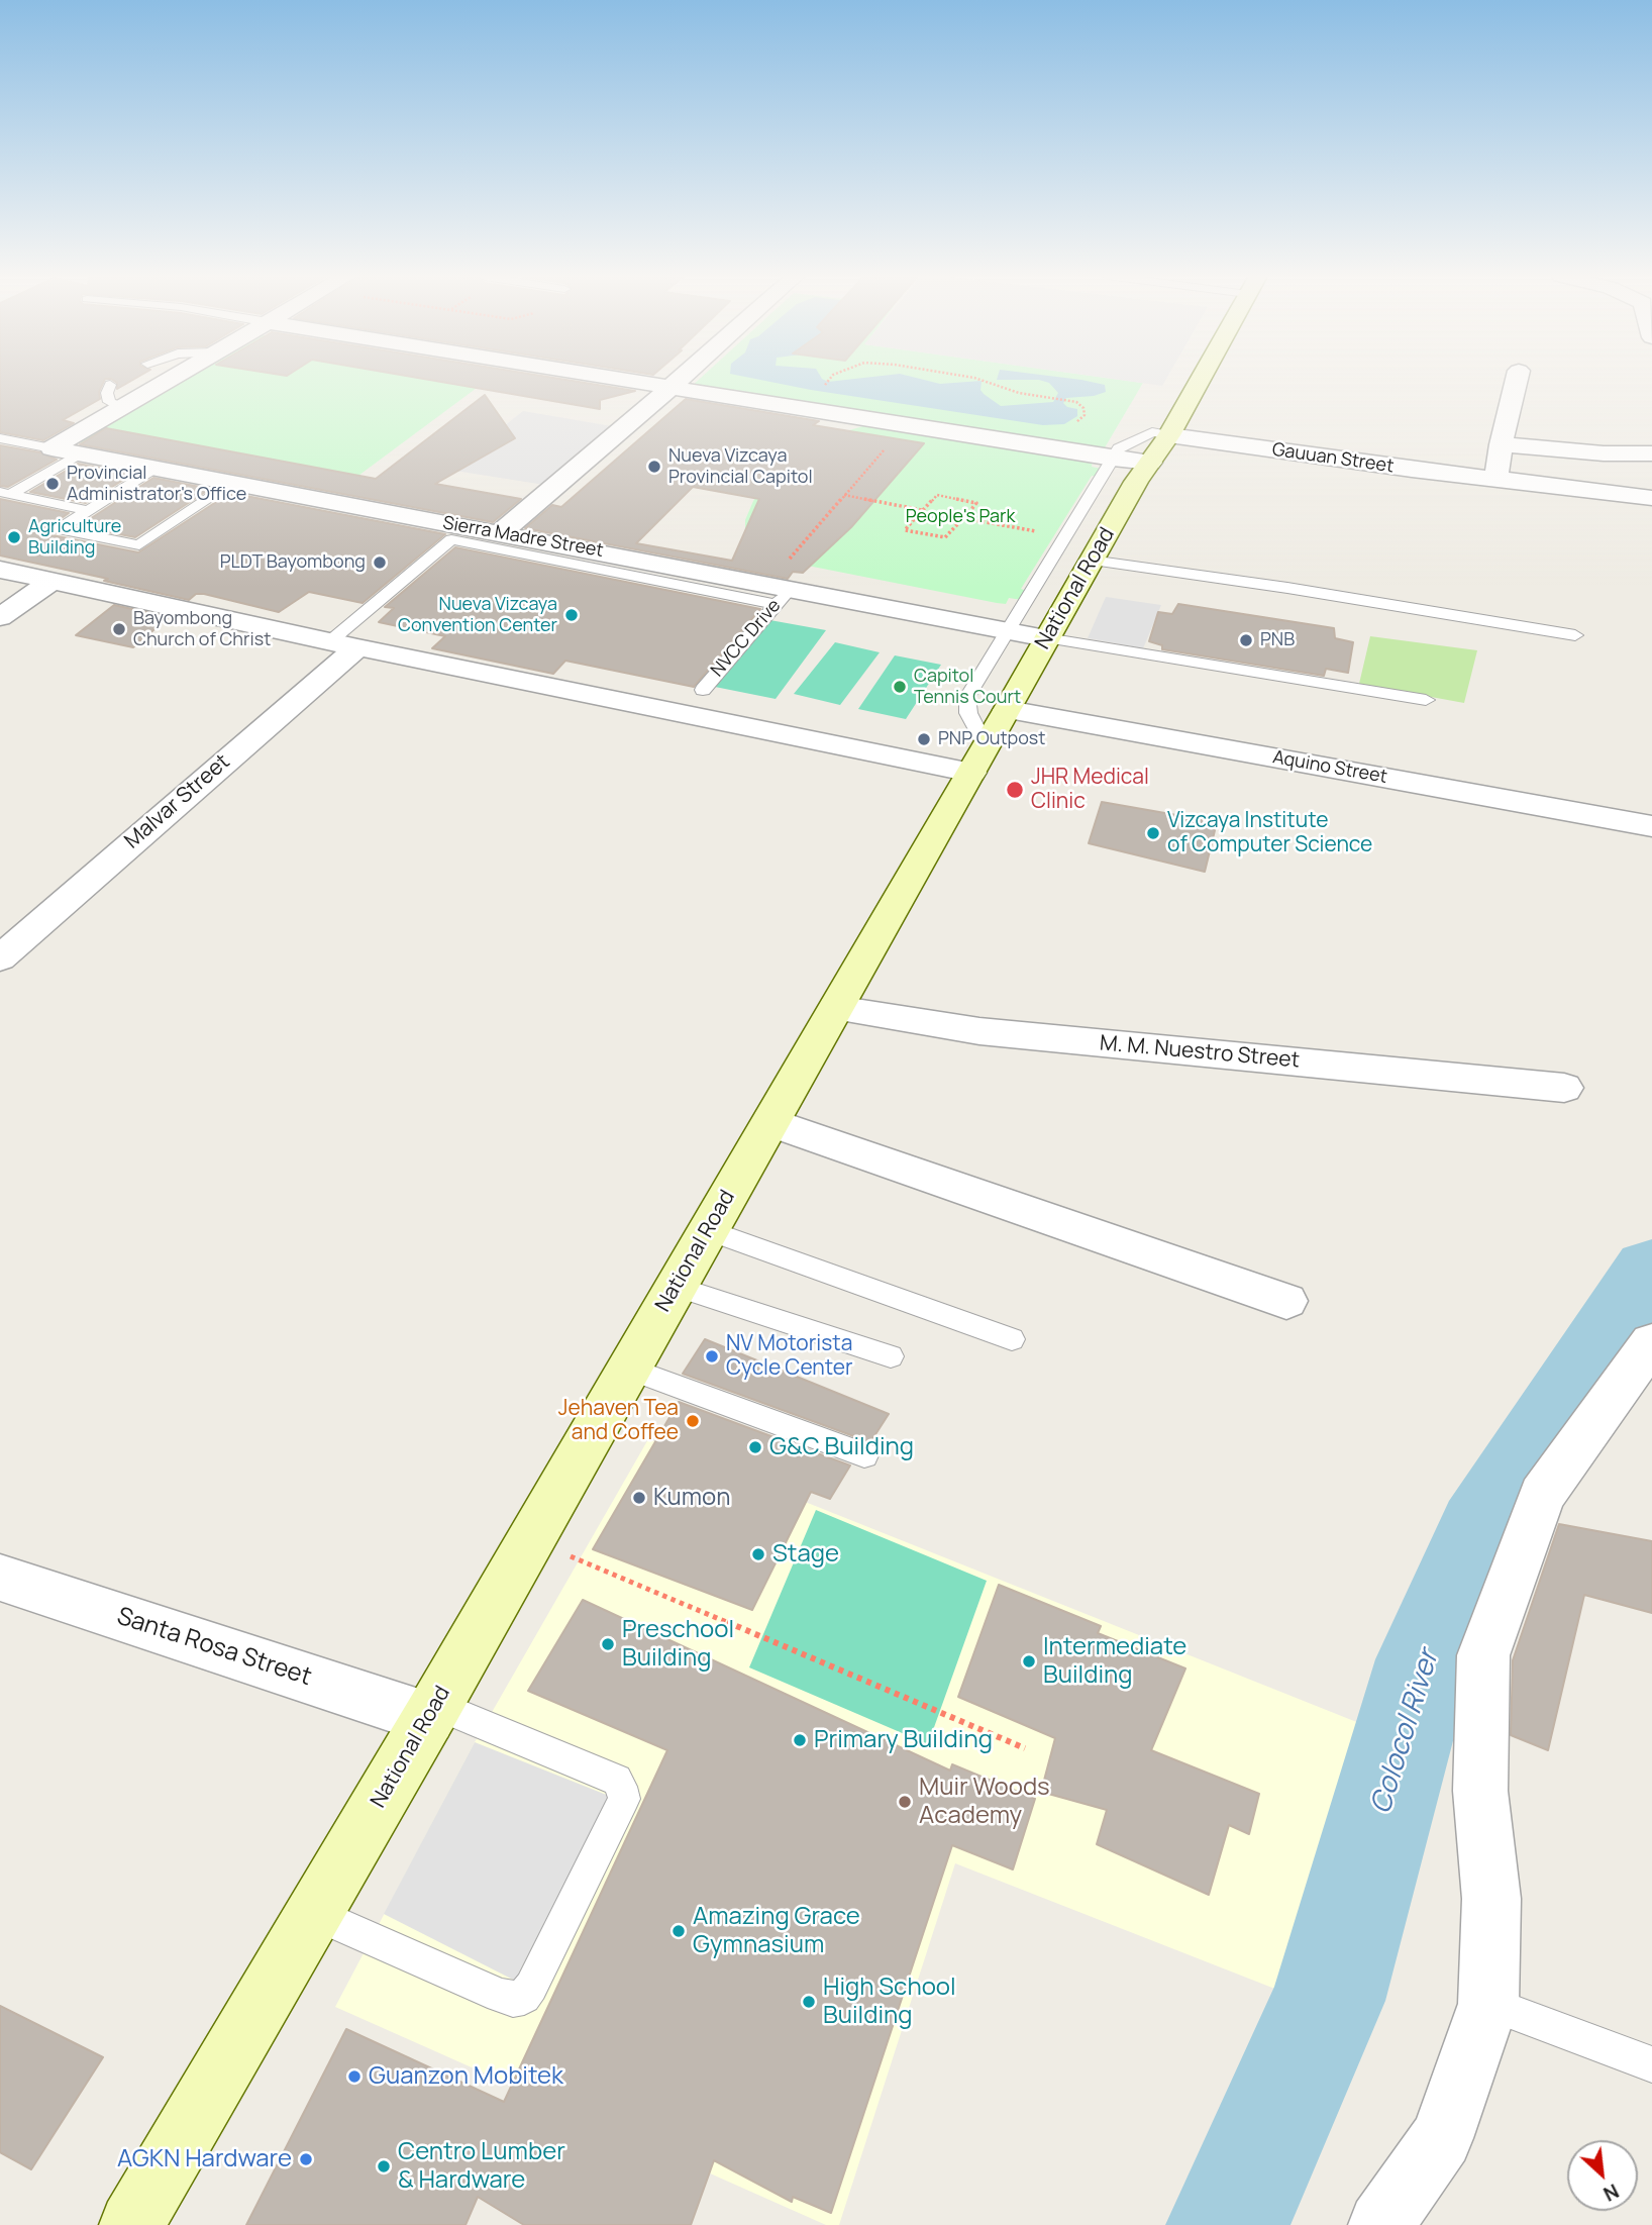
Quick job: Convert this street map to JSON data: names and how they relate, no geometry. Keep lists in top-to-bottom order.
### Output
{
  "streets": {
    "main road": ["National Road"],
    "street": [
      "Gauuan Street",
      "Sierra Madre Street",
      "Aquino Street",
      "Malvar Street",
      "M. M. Nuestro Street",
      "Santa Rosa Street"
    ],
    "lane": ["NVCC Drive"]
  },
  "crossings": [
    ["Gauuan Street", "National Road"],
    ["Sierra Madre Street", "National Road"],
    ["Sierra Madre Street", "NVCC Drive"],
    ["National Road", "Aquino Street"],
    ["National Road", "M. M. Nuestro Street"],
    ["National Road", "Santa Rosa Street"]
  ],
  "water": ["Colocol River"],
  "parks": ["People's Park"],
  "places": [
    "Nueva Vizcaya Provincial Capitol",
    "Provincial Administrator's Office",
    "Agriculture Building",
    "PLDT Bayombong",
    "Nueva Vizcaya Convention Center",
    "Bayombong Church of Christ",
    "PNB",
    "Capitol Tennis Court",
    "PNP Outpost",
    "JHR Medical Clinic",
    "Vizcaya Institute of Computer Science",
    "NV Motorista Cycle Center",
    "Jehaven Tea and Coffee",
    "G&C Building",
    "Kumon",
    "Stage",
    "Preschool Building",
    "Intermediate Building",
    "Primary Building",
    "Muir Woods Academy",
    "Amazing Grace Gymnasium",
    "High School Building",
    "Guanzon Mobitek",
    "AGKN Hardware",
    "Centro Lumber & Hardware"
  ],
  "north": "bottom right"
}
